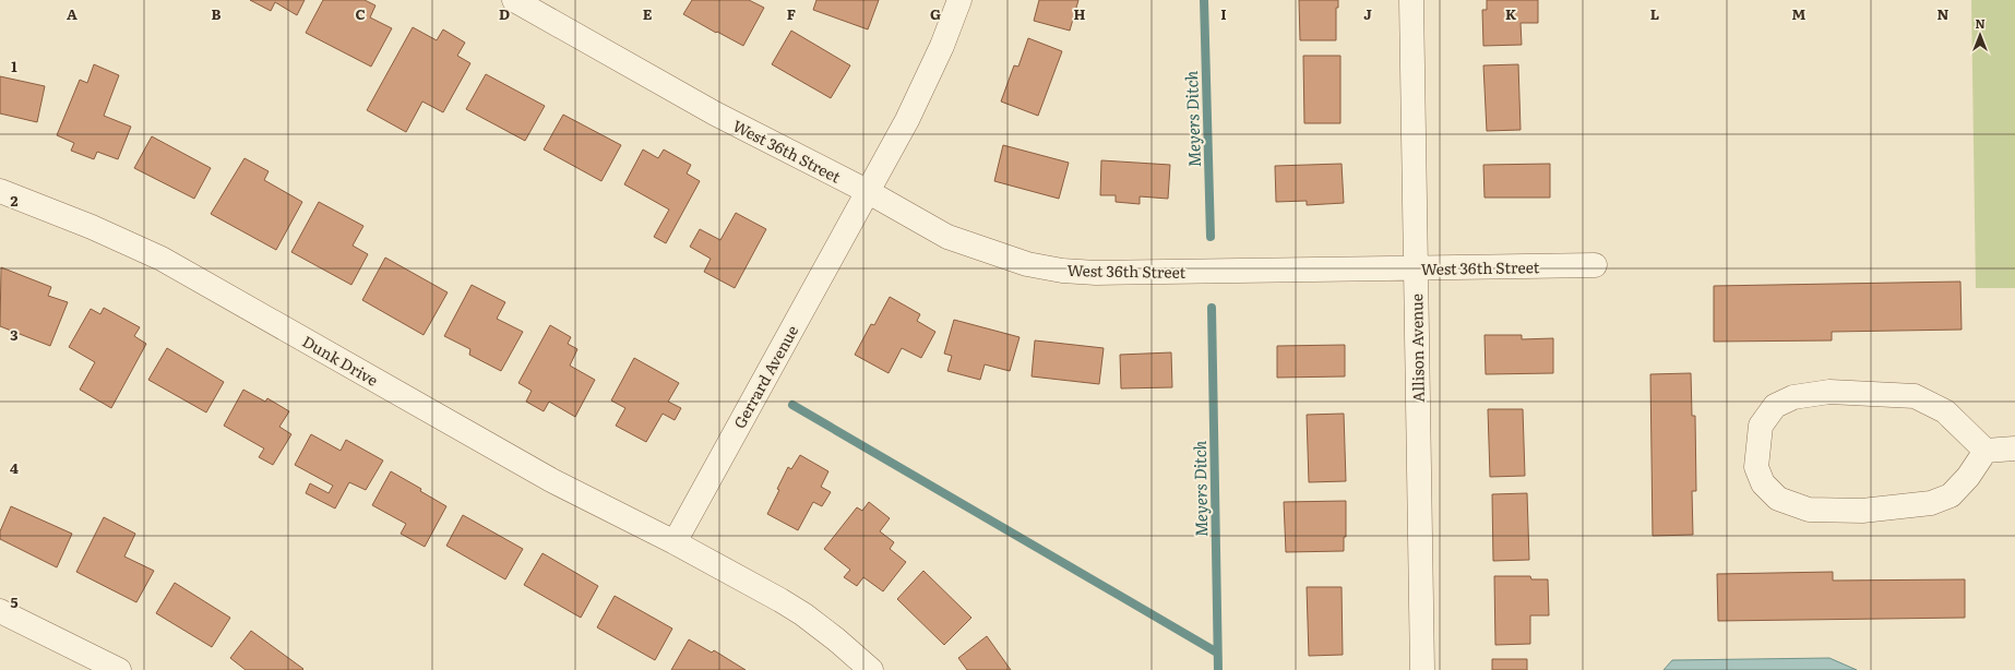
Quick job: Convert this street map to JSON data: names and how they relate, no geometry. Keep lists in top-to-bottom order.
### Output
{
  "streets": {
    "street": [
      "West 36th Street",
      "Allison Avenue",
      "Dunk Drive",
      "Gerrard Avenue"
    ]
  },
  "crossings": [
    ["West 36th Street", "Allison Avenue"],
    ["West 36th Street", "Gerrard Avenue"],
    ["Dunk Drive", "Gerrard Avenue"]
  ],
  "water": ["Meyers Ditch"],
  "north": "top",
  "grid": {
    "columns": [
      "A",
      "B",
      "C",
      "D",
      "E",
      "F",
      "G",
      "H",
      "I",
      "J",
      "K",
      "L",
      "M",
      "N"
    ],
    "rows": [
      "1",
      "2",
      "3",
      "4",
      "5"
    ]
  }
}
